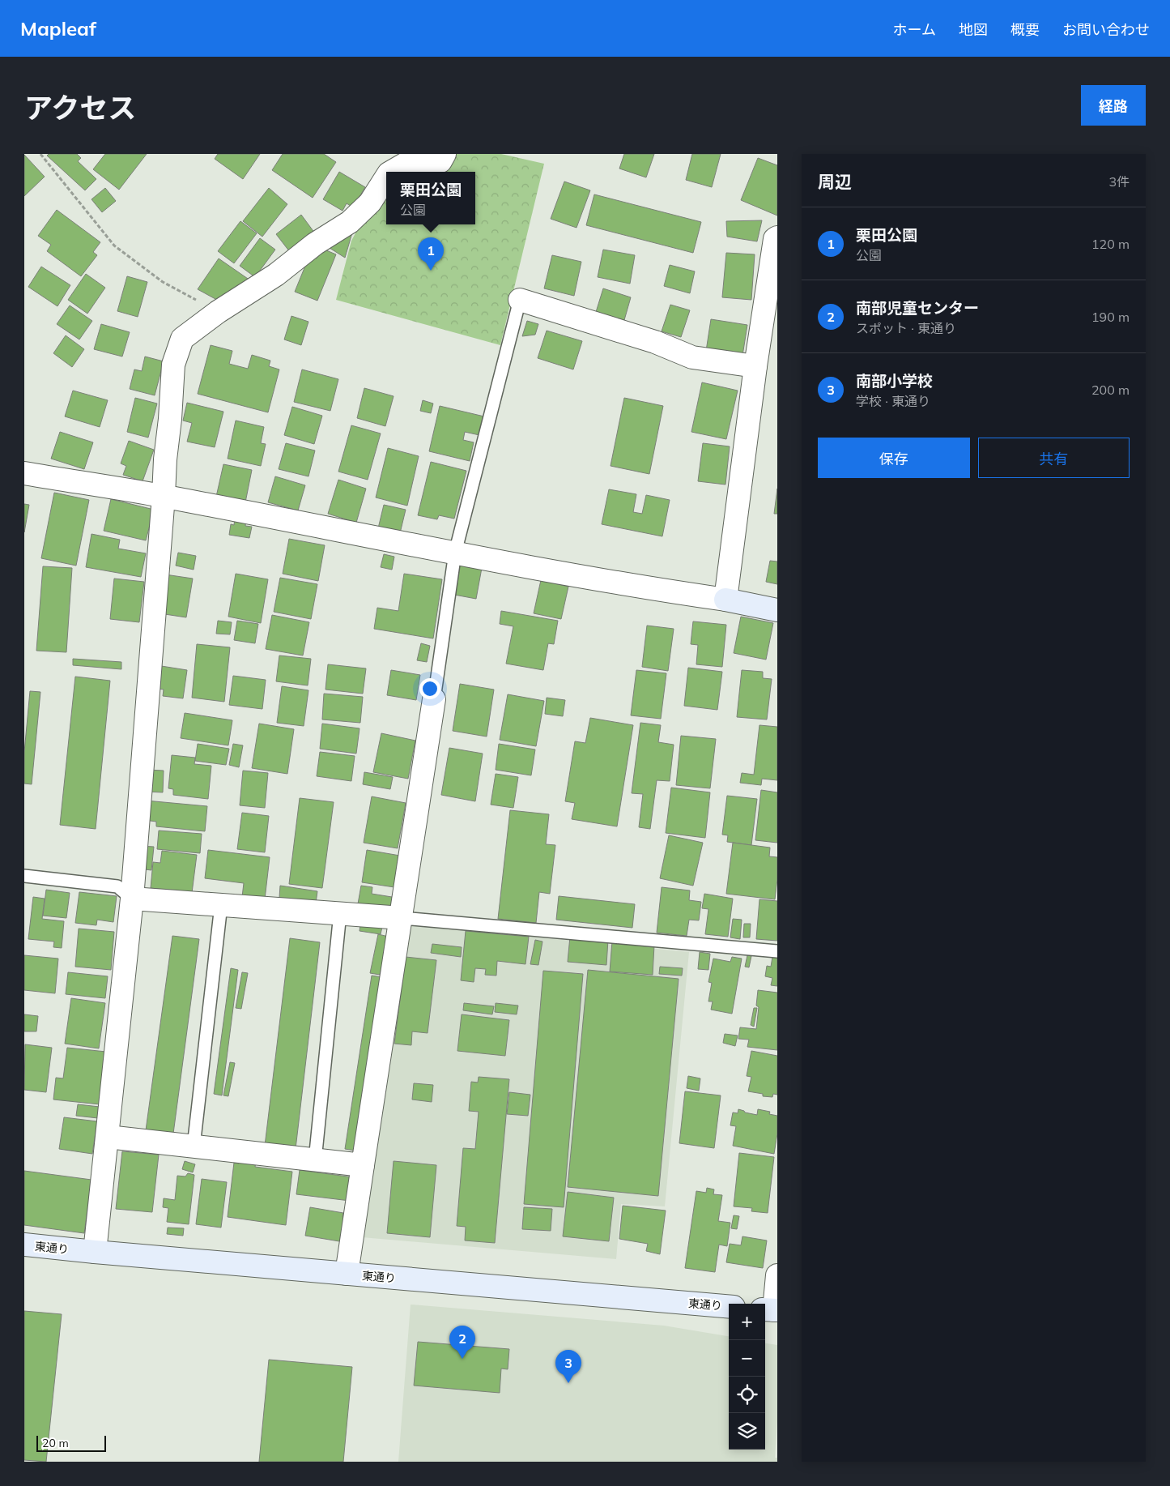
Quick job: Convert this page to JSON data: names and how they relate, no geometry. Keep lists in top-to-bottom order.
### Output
{
  "streets": {
    "street": ["東通り"]
  },
  "scale_bar": "20 m",
  "page": {
    "header": "Mapleaf",
    "nav": [
      "ホーム",
      "地図",
      "概要",
      "お問い合わせ"
    ],
    "title": "アクセス",
    "buttons": [
      "経路",
      ["保存", "共有"]
    ],
    "heading": ["周辺", "3件"],
    "popup": ["栗田公園", "公園"],
    "list": [
      {
        "mark": "1",
        "name": "栗田公園",
        "note": "公園",
        "value": "120 m"
      },
      {
        "mark": "2",
        "name": "南部児童センター",
        "note": "スポット · 東通り",
        "value": "190 m"
      },
      {
        "mark": "3",
        "name": "南部小学校",
        "note": "学校 · 東通り",
        "value": "200 m"
      }
    ],
    "pins": ["1", "2", "3"],
    "map_buttons": ["+", "−"],
    "scale": "20 m"
  }
}
